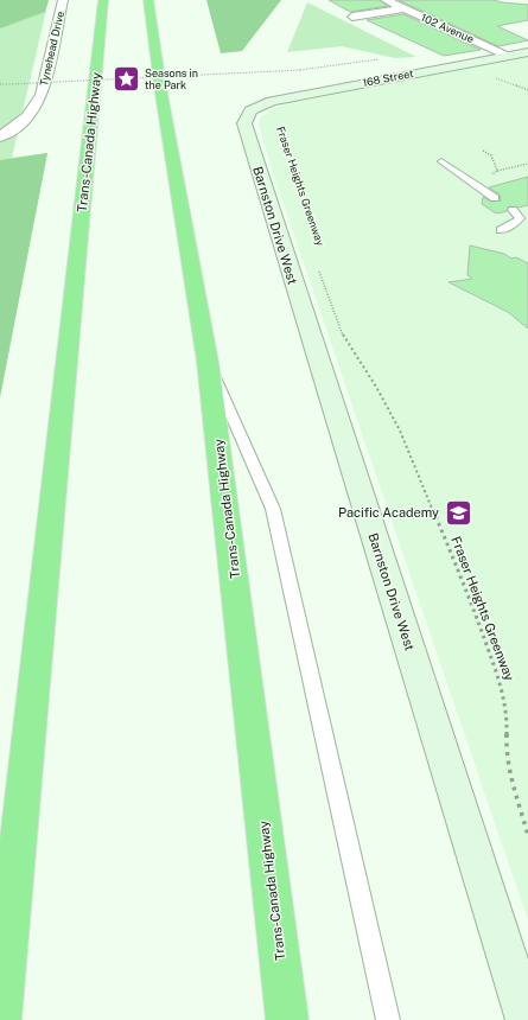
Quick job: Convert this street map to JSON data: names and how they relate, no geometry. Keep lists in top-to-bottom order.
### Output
{
  "streets": {
    "highway": ["Trans-Canada Highway"],
    "street": [
      "102 Avenue",
      "Tynehead Drive",
      "168 Street",
      "Barnston Drive West"
    ],
    "path": ["Fraser Heights Greenway"]
  },
  "crossings": [
    ["102 Avenue", "168 Street"],
    ["168 Street", "Barnston Drive West"]
  ],
  "places": {
    "place": ["Seasons in the Park"],
    "school or university": ["Pacific Academy"]
  }
}
